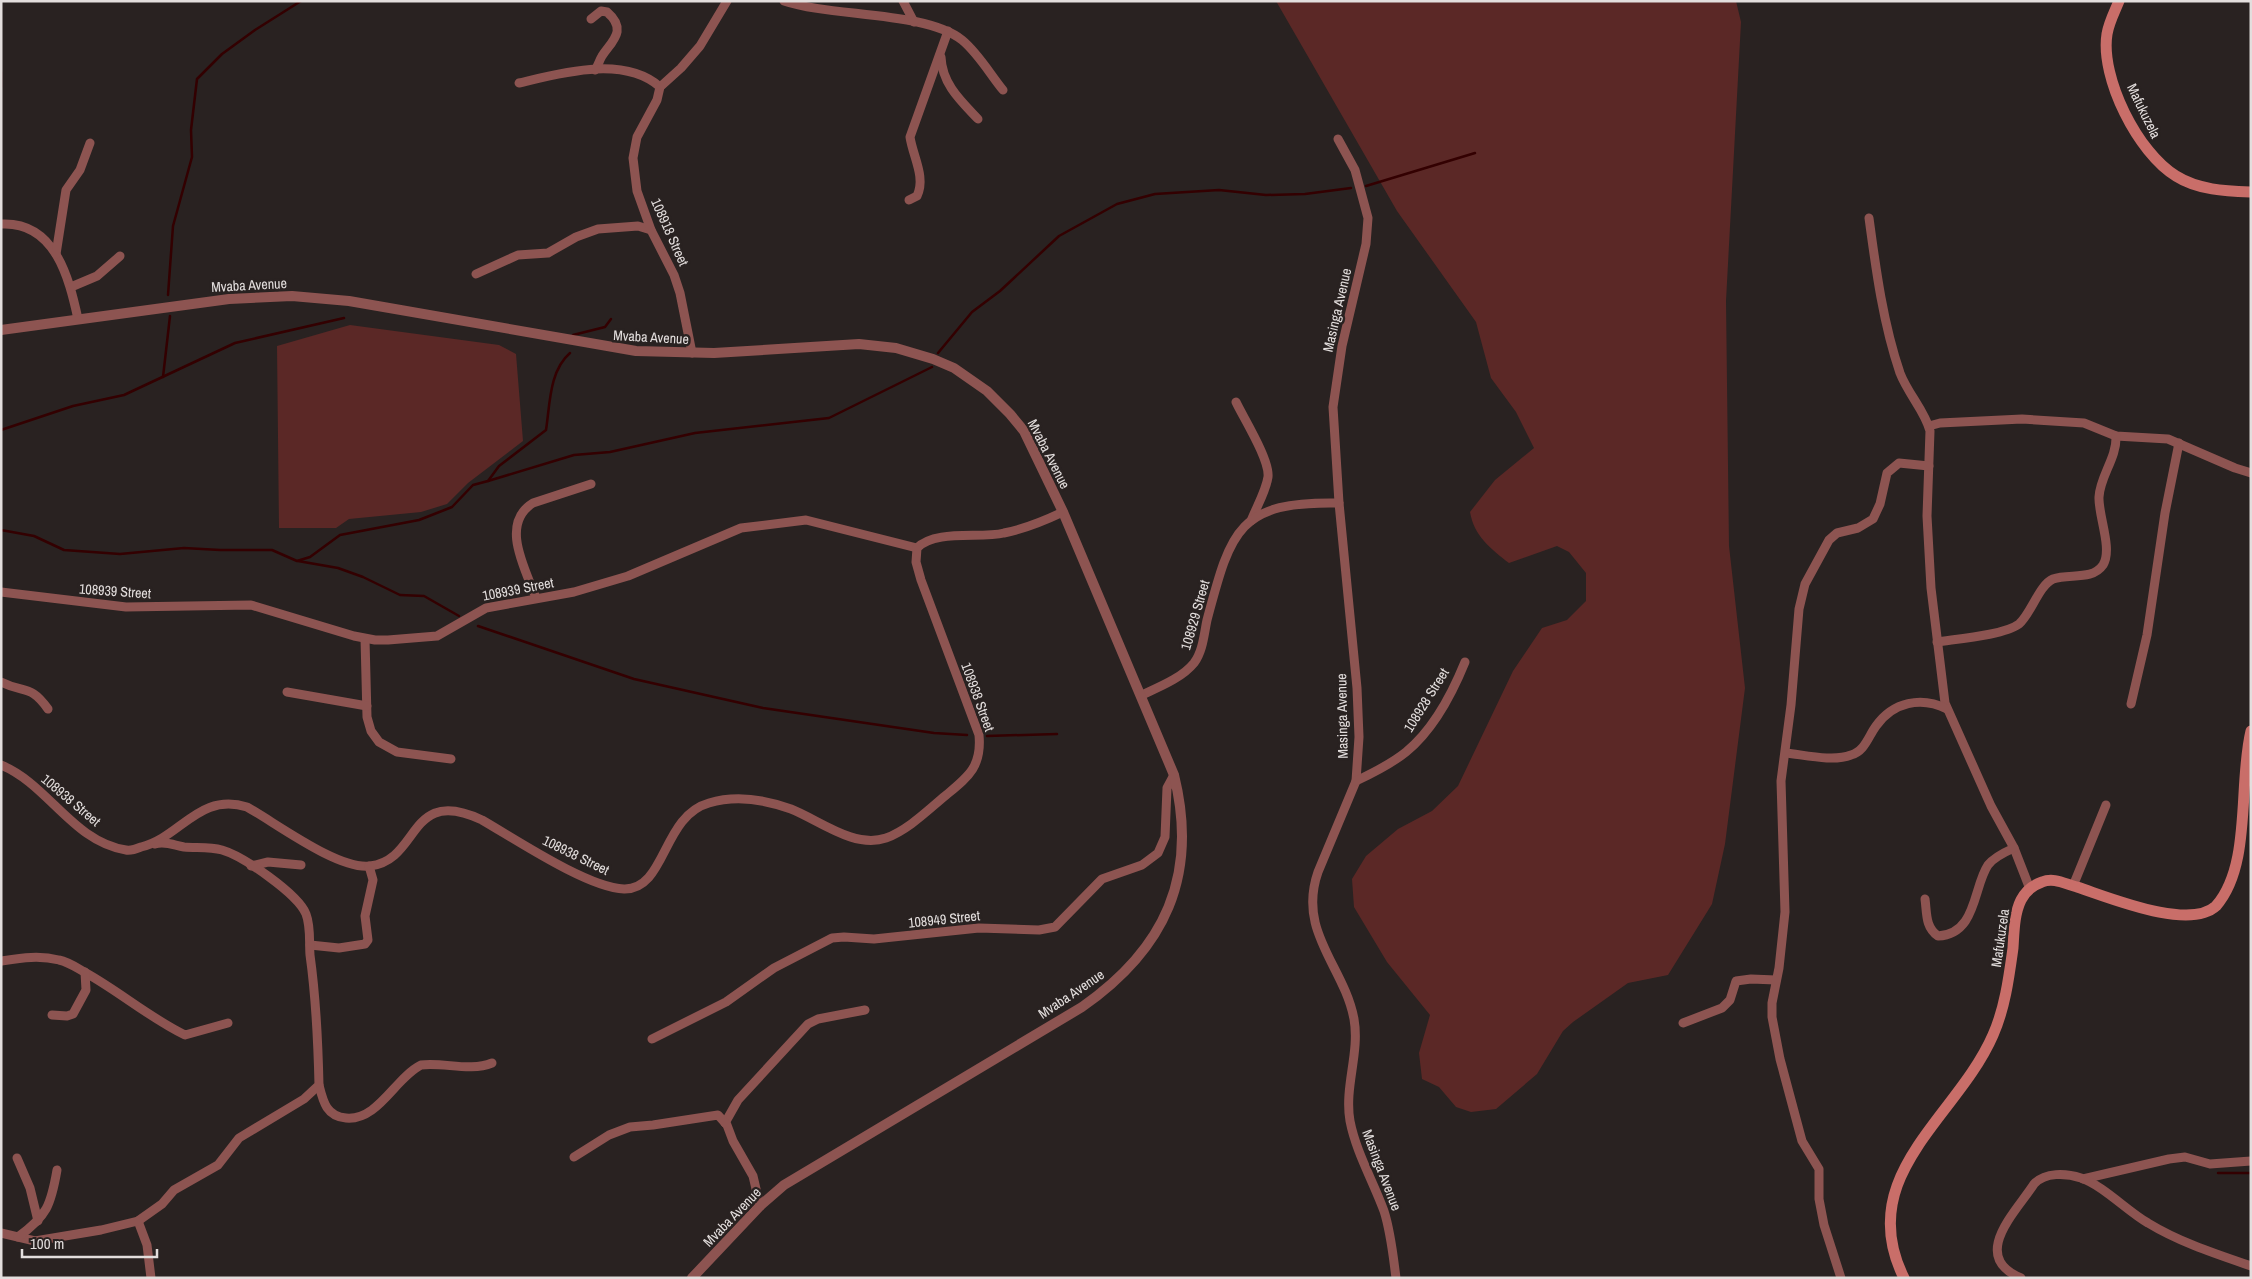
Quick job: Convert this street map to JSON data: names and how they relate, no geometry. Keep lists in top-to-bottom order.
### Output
{
  "streets": {
    "main road": ["Mafukuzela"],
    "street": [
      "108918 Street",
      "Mvaba Avenue",
      "Masinga Avenue",
      "108939 Street",
      "108929 Street",
      "108938 Street",
      "108928 Street",
      "108949 Street"
    ]
  },
  "crossings": [
    ["108918 Street", "Mvaba Avenue"],
    ["Mvaba Avenue", "108929 Street"],
    ["Mvaba Avenue", "108949 Street"],
    ["Masinga Avenue", "108929 Street"],
    ["Masinga Avenue", "108928 Street"],
    ["108939 Street", "108938 Street"]
  ],
  "scale_bar": "100 m"
}
